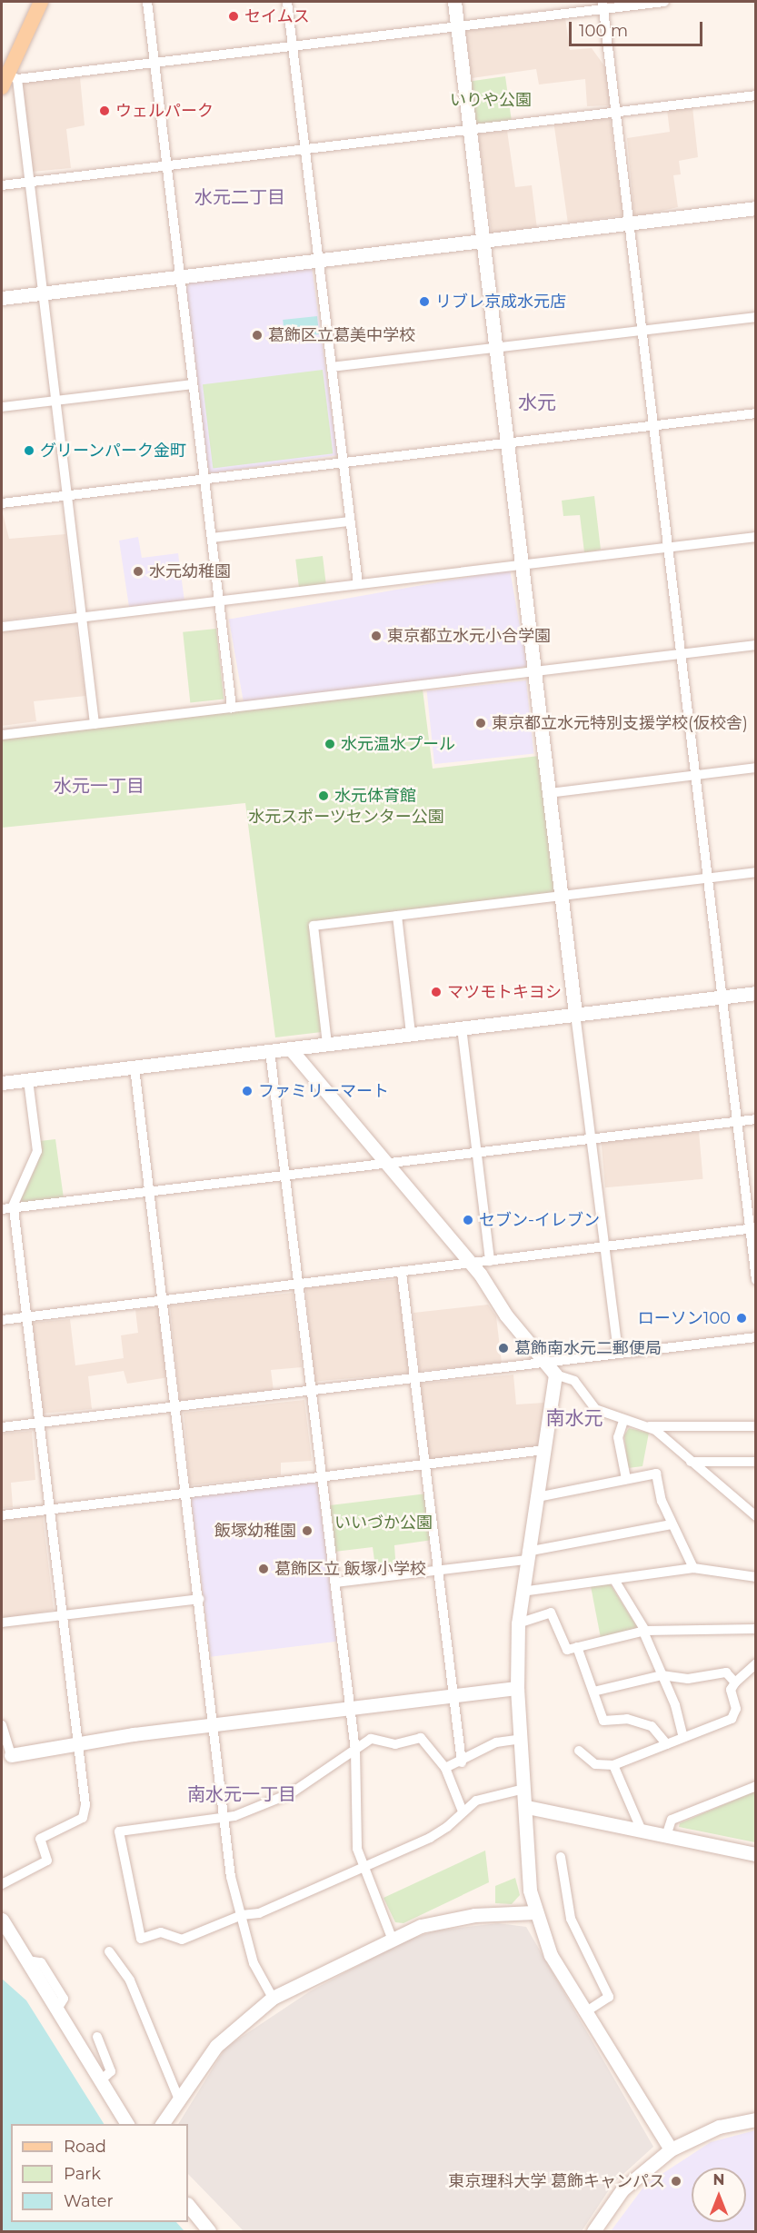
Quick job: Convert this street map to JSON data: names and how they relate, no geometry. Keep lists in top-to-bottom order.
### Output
{
  "districts": [
    "水元二丁目",
    "水元",
    "水元一丁目",
    "南水元",
    "南水元一丁目"
  ],
  "parks": ["いりや公園", "水元スポーツセンター公園", "いいづか公園"],
  "places": [
    "セイムス",
    "ウェルパーク",
    "リブレ京成水元店",
    "葛飾区立葛美中学校",
    "グリーンパーク金町",
    "水元幼稚園",
    "東京都立水元小合学園",
    "東京都立水元特別支援学校(仮校舎)",
    "水元温水プール",
    "水元体育館",
    "マツモトキヨシ",
    "ファミリーマート",
    "セブン-イレブン",
    "ローソン100",
    "葛飾南水元二郵便局",
    "飯塚幼稚園",
    "葛飾区立 飯塚小学校",
    "東京理科大学 葛飾キャンパス"
  ],
  "legend": ["Road", "Park", "Water"],
  "scale_bar": "100 m",
  "north": "top"
}
